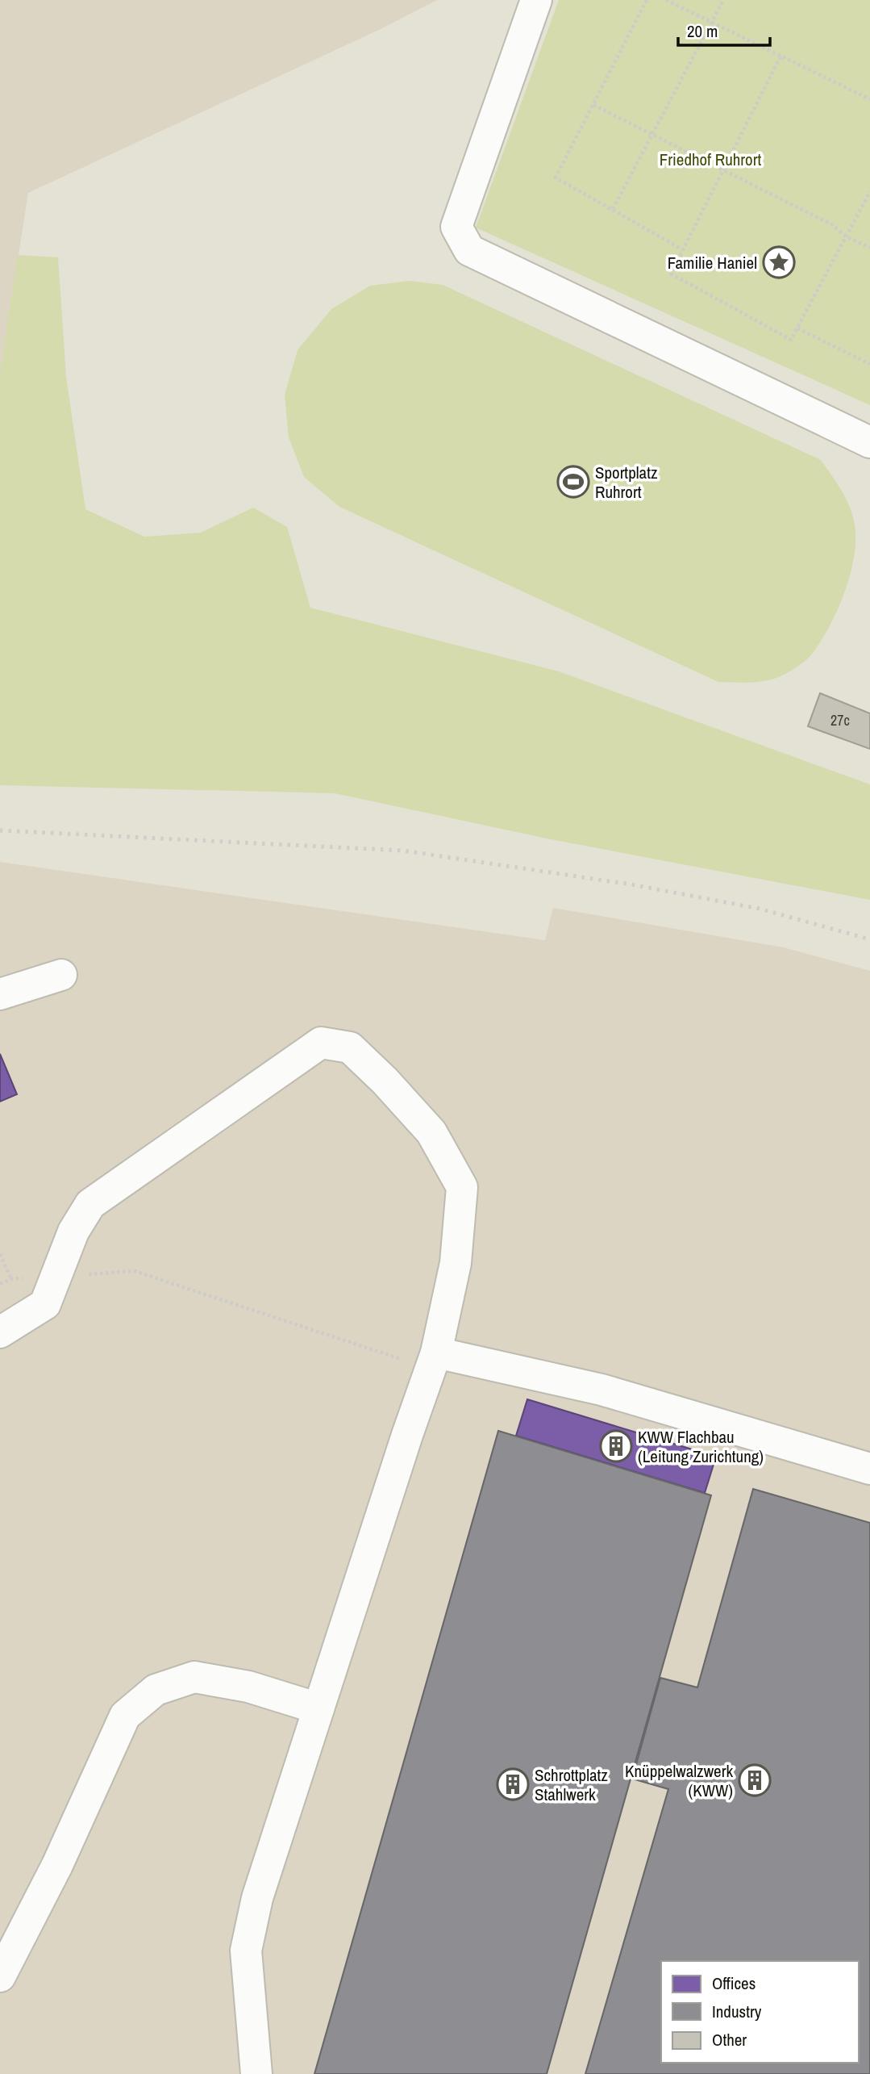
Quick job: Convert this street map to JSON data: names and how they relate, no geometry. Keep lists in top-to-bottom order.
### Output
{
  "parks": ["Friedhof Ruhrort"],
  "places": {
    "place": ["Familie Haniel"],
    "sports": ["Sportplatz Ruhrort"],
    "building": ["KWW Flachbau (Leitung Zurichtung)", "Knüppelwalzwerk (KWW)", "Schrottplatz Stahlwerk"]
  },
  "house_numbers": ["27c"],
  "legend": ["Offices", "Industry", "Other"],
  "scale_bar": "20 m"
}
